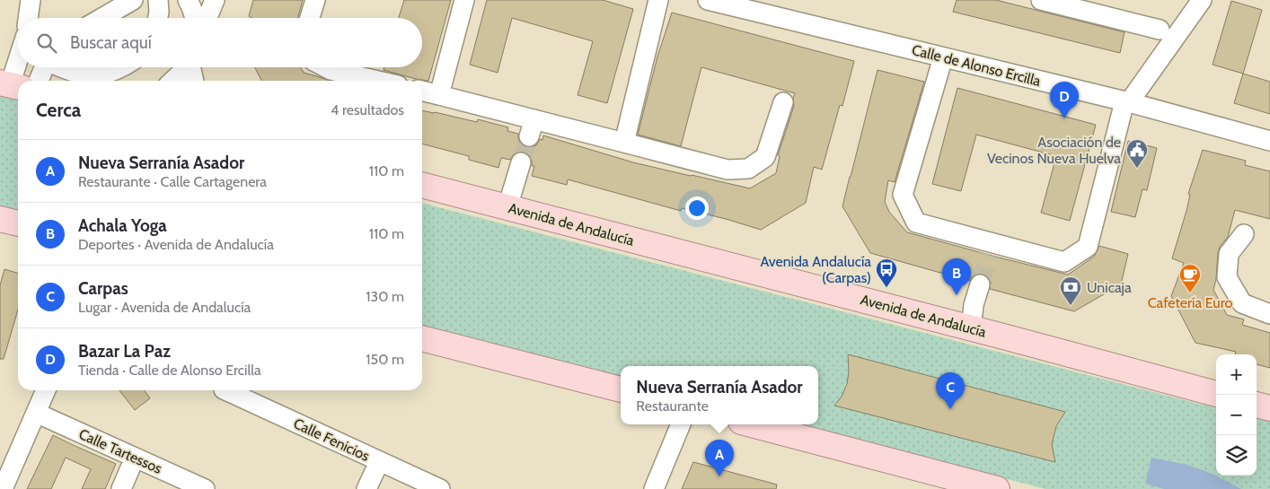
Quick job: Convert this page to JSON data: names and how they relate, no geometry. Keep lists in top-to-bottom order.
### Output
{
  "streets": {
    "main road": ["Avenida de Andalucía"],
    "street": ["Calle de Alonso Ercilla", "Calle Fenicios", "Calle Tartessos"]
  },
  "places": {
    "public building": ["Asociación de Vecinos Nueva Huelva"],
    "bus stop": ["Avenida Andalucía (Carpas)"],
    "cafe": ["Cafetería Euro"],
    "bank": ["Unicaja"]
  },
  "page": {
    "search": "Buscar aquí",
    "heading": ["Cerca", "4 resultados"],
    "pins": [
      "D",
      "B",
      "C",
      "A"
    ],
    "list": [
      {
        "mark": "A",
        "name": "Nueva Serranía Asador",
        "note": "Restaurante · Calle Cartagenera",
        "value": "110 m"
      },
      {
        "mark": "B",
        "name": "Achala Yoga",
        "note": "Deportes · Avenida de Andalucía",
        "value": "110 m"
      },
      {
        "mark": "C",
        "name": "Carpas",
        "note": "Lugar · Avenida de Andalucía",
        "value": "130 m"
      },
      {
        "mark": "D",
        "name": "Bazar La Paz",
        "note": "Tienda · Calle de Alonso Ercilla",
        "value": "150 m"
      }
    ],
    "map_buttons": ["+", "−"],
    "popup": ["Nueva Serranía Asador", "Restaurante"]
  }
}
